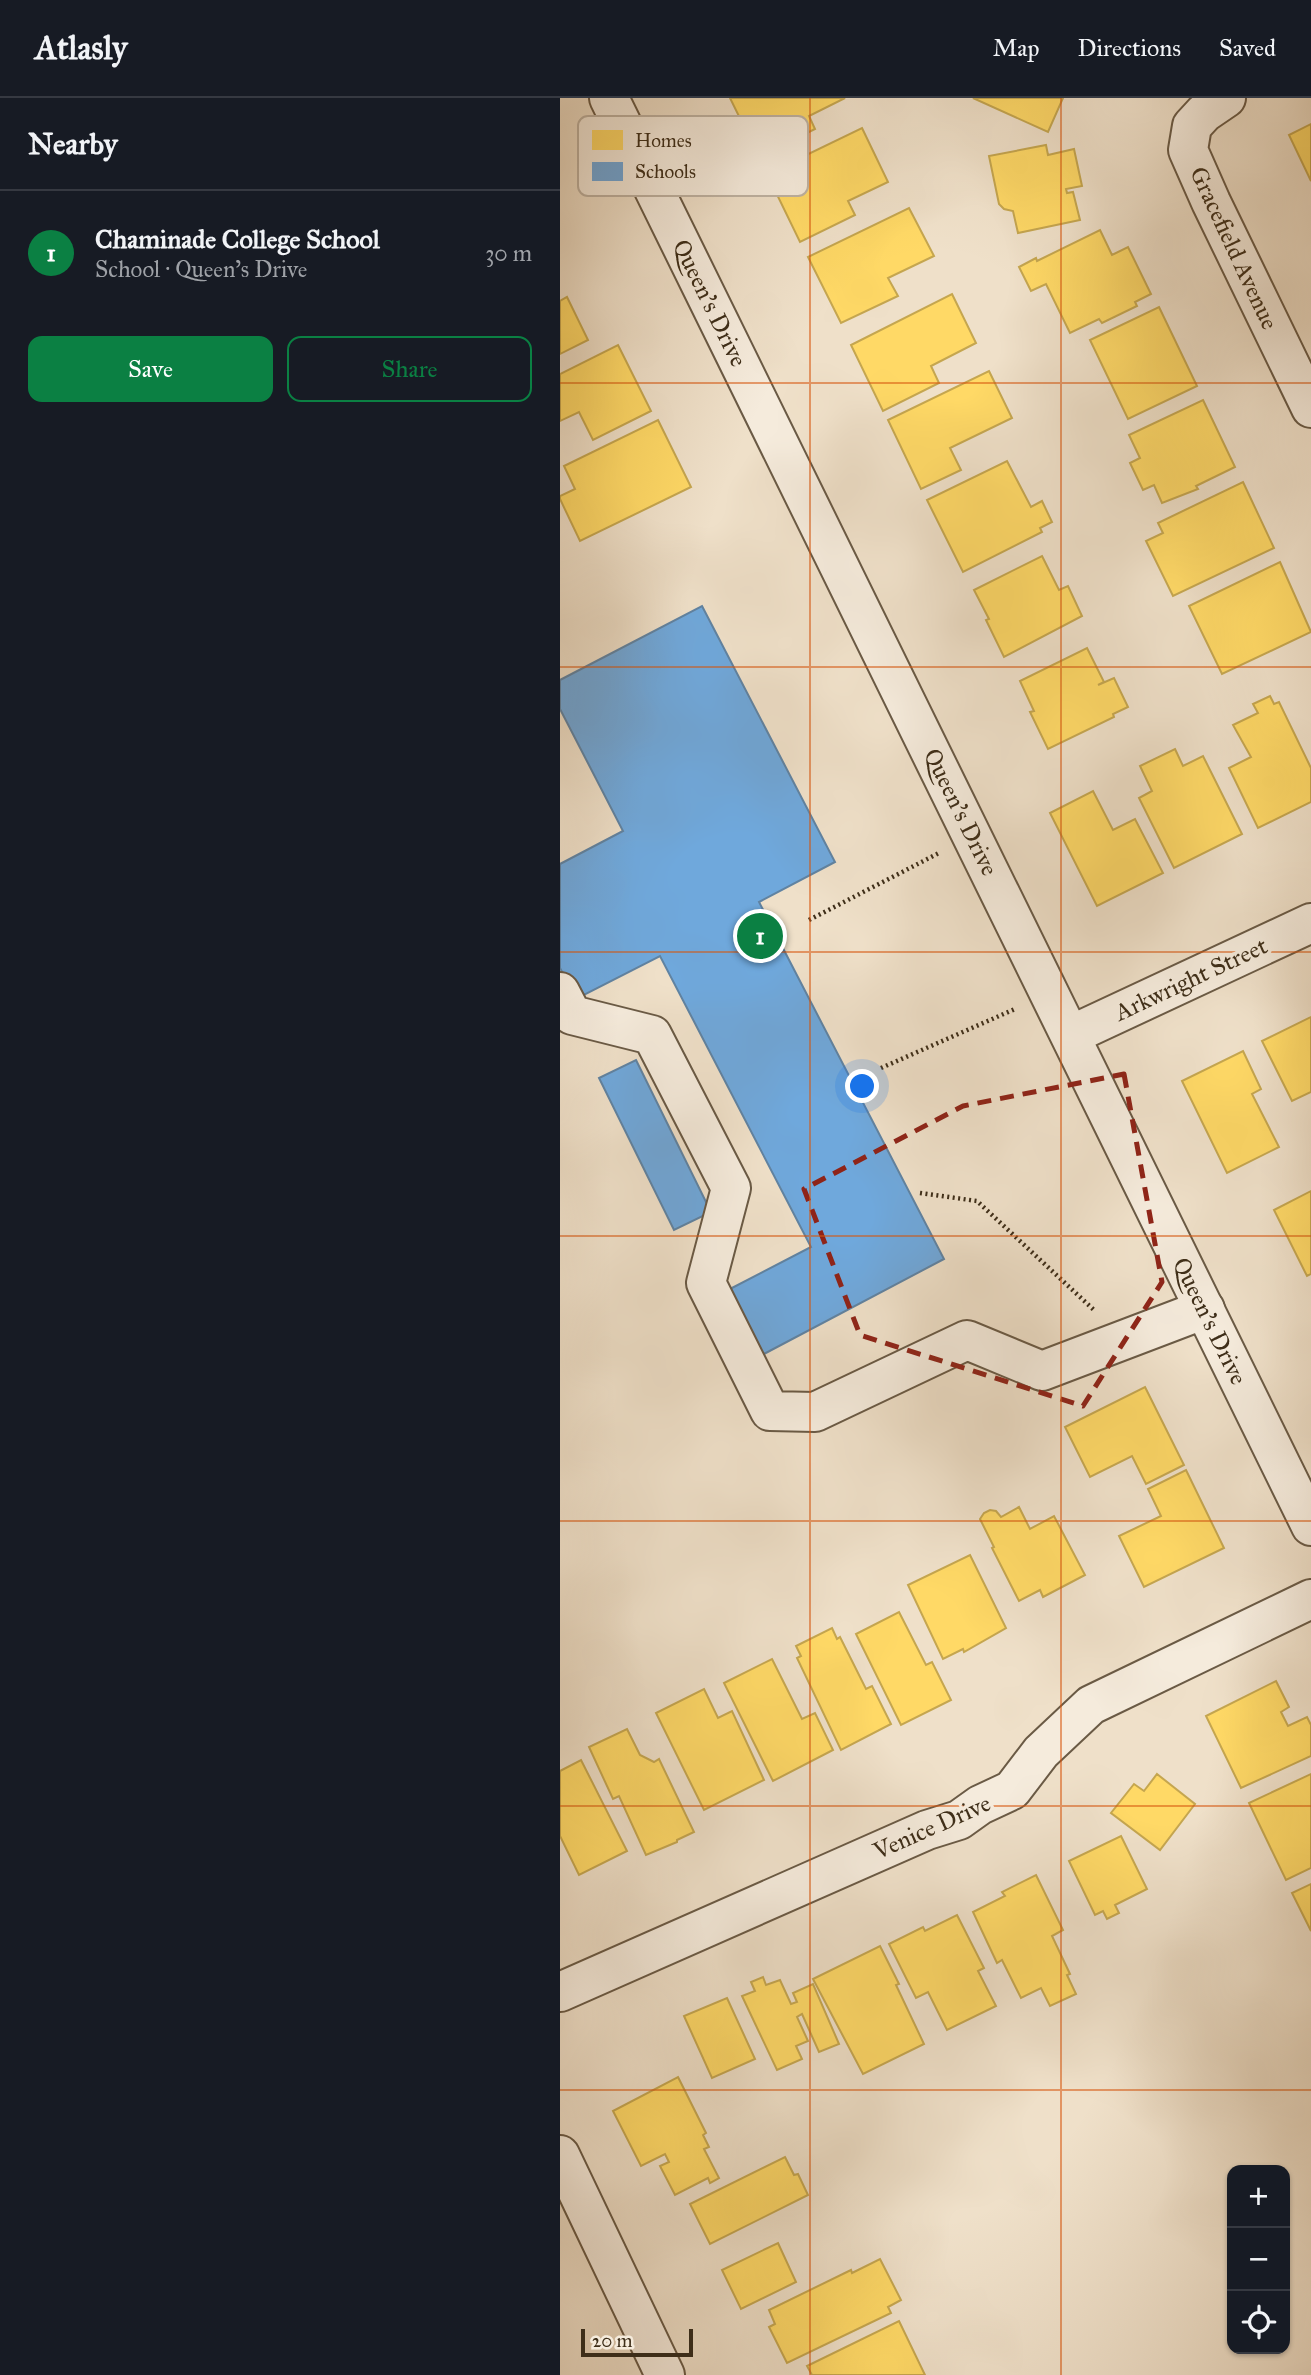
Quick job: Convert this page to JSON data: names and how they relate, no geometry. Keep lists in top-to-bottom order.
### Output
{
  "streets": {
    "street": [
      "Gracefield Avenue",
      "Queen's Drive",
      "Arkwright Street",
      "Venice Drive"
    ]
  },
  "crossings": [
    ["Queen's Drive", "Arkwright Street"]
  ],
  "legend": ["Homes", "Schools"],
  "scale_bar": "20 m",
  "page": {
    "header": "Atlasly",
    "nav": ["Map", "Directions", "Saved"],
    "heading": "Nearby",
    "list": [
      {
        "mark": "1",
        "name": "Chaminade College School",
        "note": "School · Queen's Drive",
        "value": "30 m"
      }
    ],
    "buttons": ["Save", "Share"],
    "pins": "1",
    "map_buttons": ["+", "−"],
    "scale": "20 m"
  }
}
